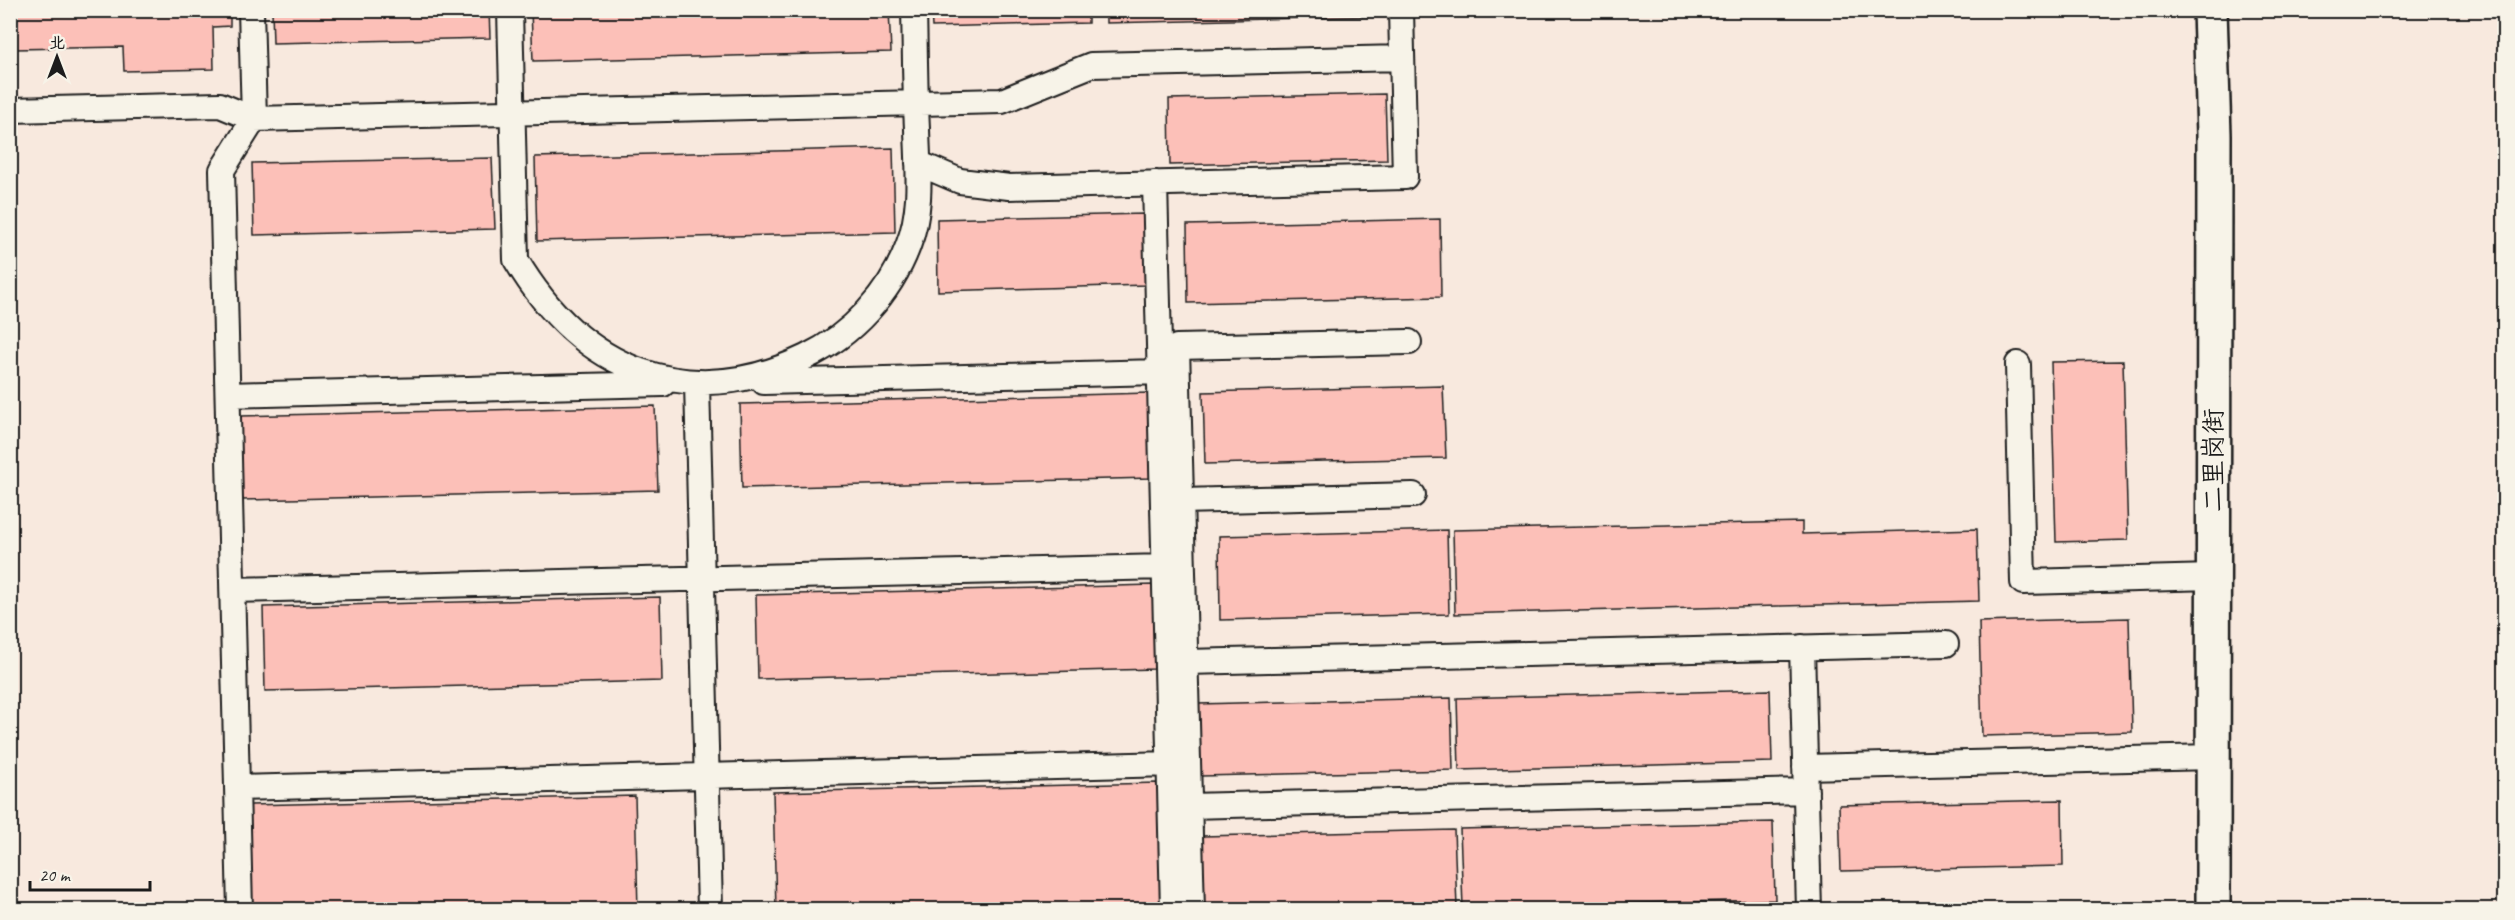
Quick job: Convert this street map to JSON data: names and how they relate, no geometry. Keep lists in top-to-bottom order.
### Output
{
  "streets": {
    "street": ["二里岗街"]
  },
  "scale_bar": "20 m",
  "north": "top"
}
